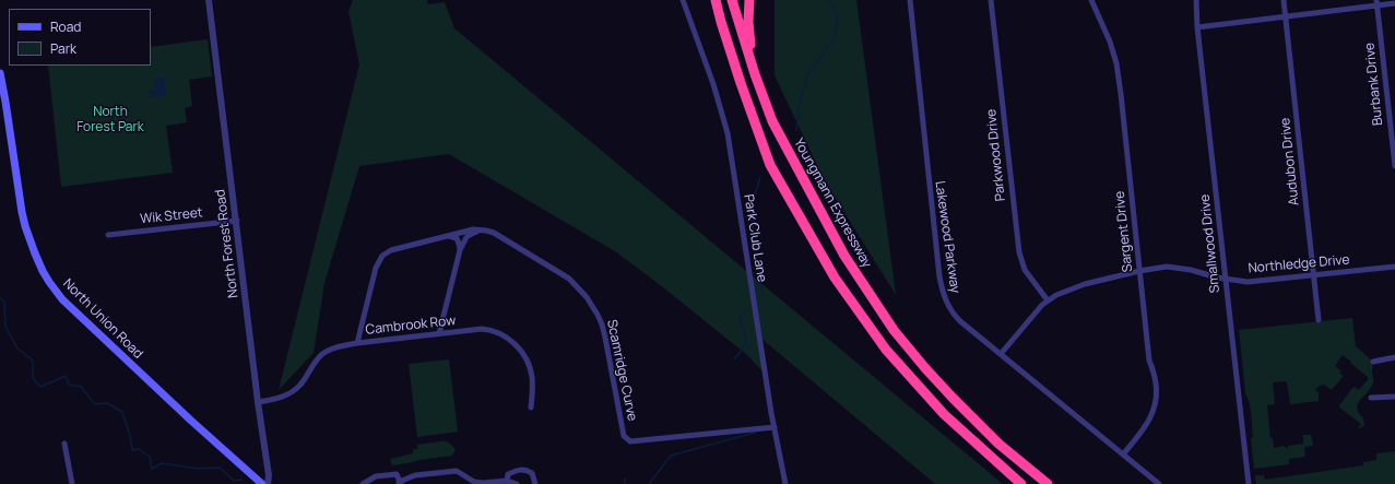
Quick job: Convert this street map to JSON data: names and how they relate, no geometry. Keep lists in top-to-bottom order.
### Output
{
  "streets": {
    "highway": ["Youngmann Expressway"],
    "main road": ["North Union Road"],
    "street": [
      "Burbank Drive",
      "Parkwood Drive",
      "Audubon Drive",
      "Wik Street",
      "Sargent Drive",
      "Lakewood Parkway",
      "Park Club Lane",
      "North Forest Road",
      "Smallwood Drive",
      "Northledge Drive",
      "Cambrook Row",
      "Scamridge Curve"
    ]
  },
  "crossings": [
    ["Parkwood Drive", "Northledge Drive"],
    ["Audubon Drive", "Northledge Drive"],
    ["Wik Street", "North Forest Road"],
    ["Sargent Drive", "Lakewood Parkway"],
    ["Sargent Drive", "Northledge Drive"],
    ["Lakewood Parkway", "Northledge Drive"],
    ["Park Club Lane", "Scamridge Curve"],
    ["North Forest Road", "Cambrook Row"],
    ["Smallwood Drive", "Northledge Drive"]
  ],
  "parks": ["North Forest Park"],
  "legend": ["Road", "Park"]
}
